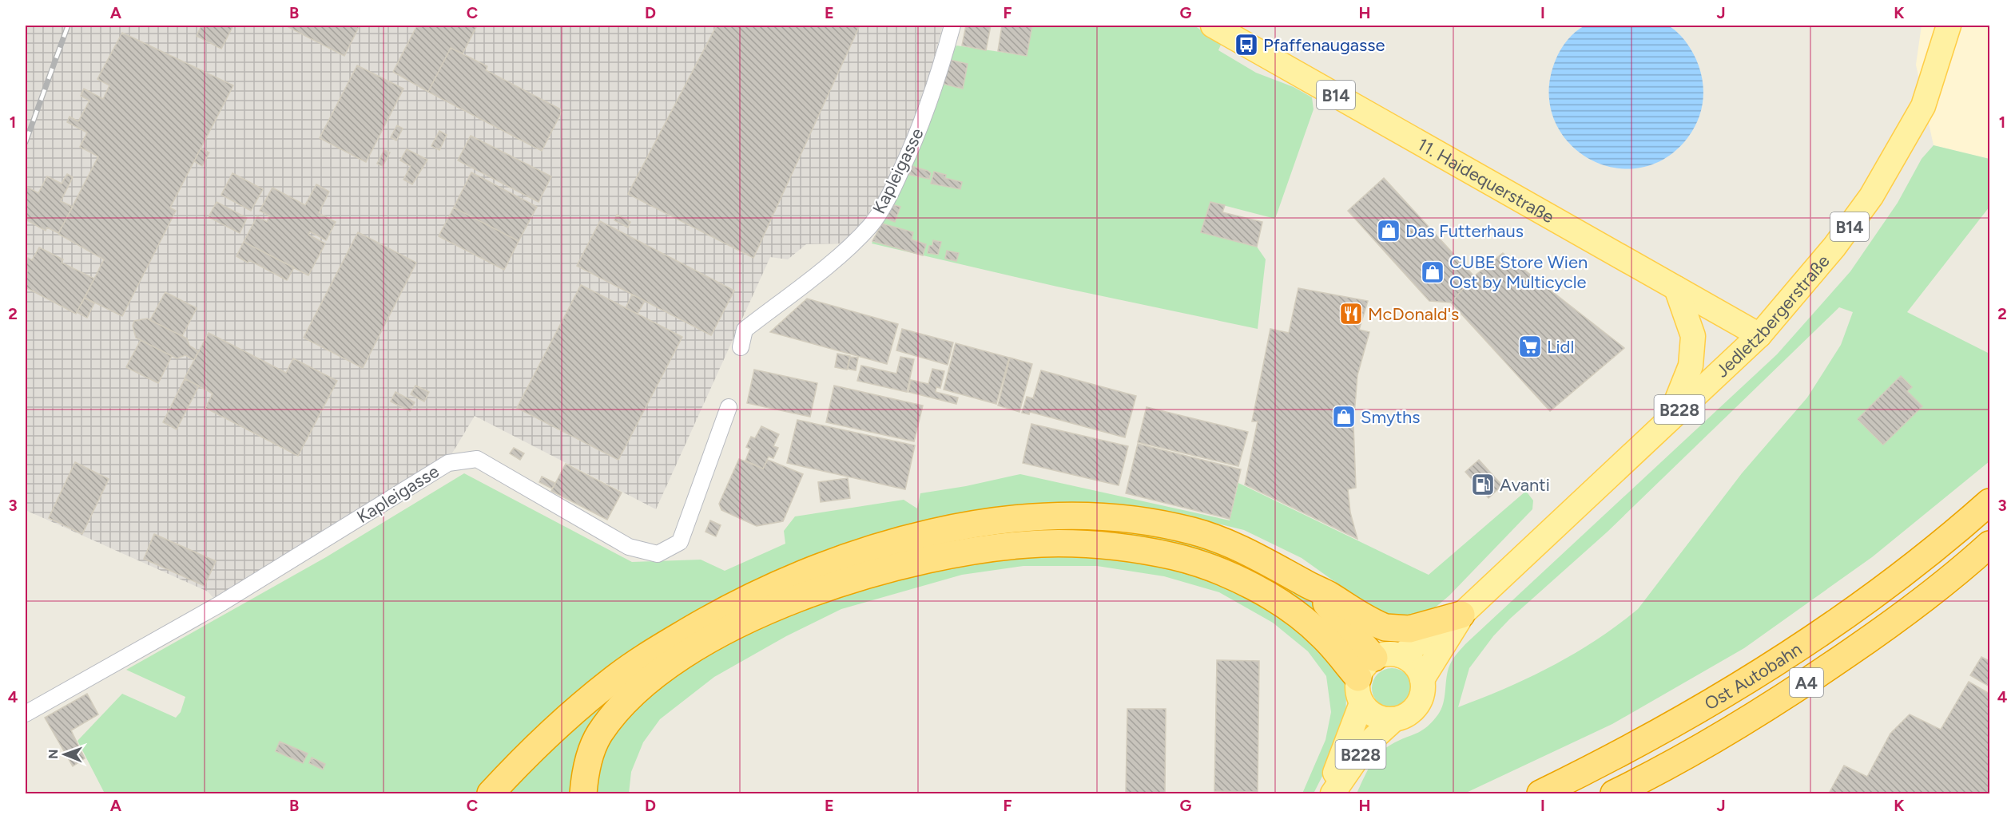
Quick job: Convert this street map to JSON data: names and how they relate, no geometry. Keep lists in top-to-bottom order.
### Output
{
  "streets": {
    "highway": ["Ost Autobahn", "A4"],
    "main road": [
      "B14",
      "11. Haidequerstraße",
      "Jedletzbergerstraße",
      "B228"
    ],
    "street": ["Kapleigasse"]
  },
  "crossings": [
    ["11. Haidequerstraße", "Jedletzbergerstraße"],
    ["11. Haidequerstraße", "B228"],
    ["Jedletzbergerstraße", "B228"]
  ],
  "places": {
    "bus stop": ["Pfaffenaugasse"],
    "shop": ["Das Futterhaus", "CUBE Store Wien Ost by Multicycle", "Smyths"],
    "restaurant": ["McDonald's"],
    "supermarket": ["Lidl"],
    "fuel station": ["Avanti"]
  },
  "north": "left",
  "grid": {
    "columns": [
      "A",
      "B",
      "C",
      "D",
      "E",
      "F",
      "G",
      "H",
      "I",
      "J",
      "K"
    ],
    "rows": [
      "1",
      "2",
      "3",
      "4"
    ]
  }
}
